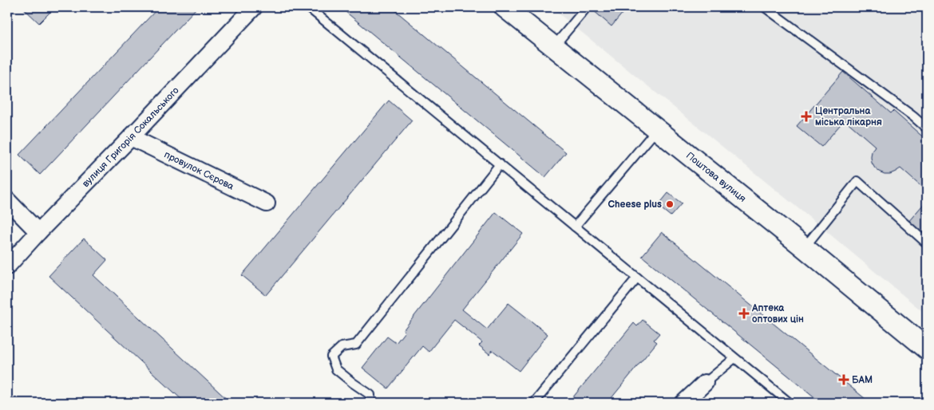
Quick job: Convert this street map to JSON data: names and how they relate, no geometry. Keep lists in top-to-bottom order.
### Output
{
  "streets": {
    "street": ["вулиця Григорія Сокальського", "провулок Сєрова", "Поштова вулиця"]
  },
  "crossings": [
    ["вулиця Григорія Сокальського", "провулок Сєрова"]
  ],
  "places": {
    "health": ["Центральна міська лікарня", "Аптека оптових цін", "БАМ"],
    "other": ["Cheese plus"]
  }
}
